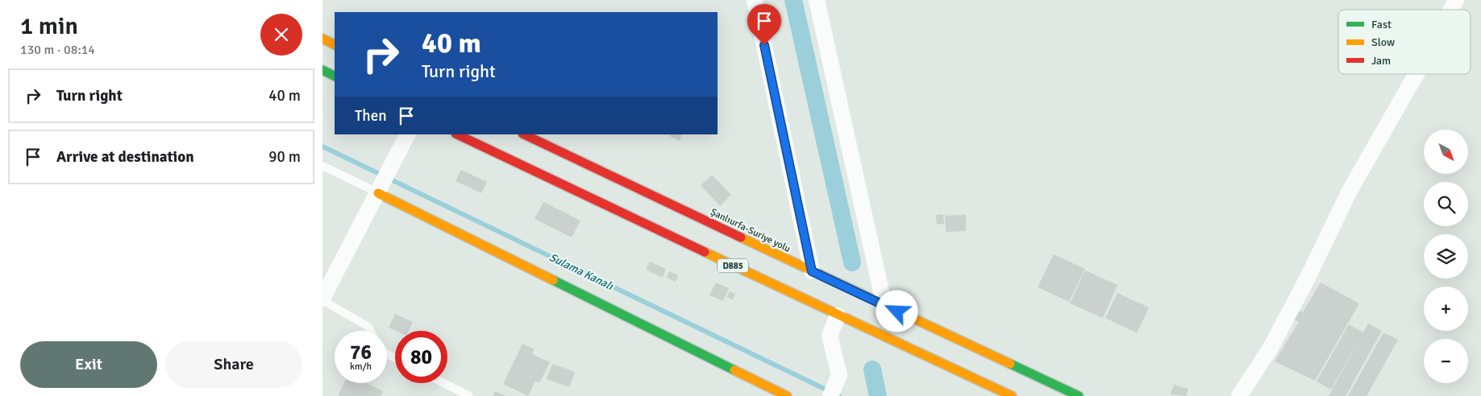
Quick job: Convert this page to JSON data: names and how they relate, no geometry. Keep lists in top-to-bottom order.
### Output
{
  "streets": {
    "main road": ["Şanlıurfa-Suriye yolu", "D885"]
  },
  "water": ["Sulama Kanalı"],
  "legend": ["Fast", "Slow", "Jam"],
  "north": "bottom right",
  "page": {
    "heading": ["1 min", "130 m · 08:14"],
    "turn": ["40 m", "Turn right"],
    "list": [
      {
        "name": "Turn right",
        "value": "40 m"
      },
      {
        "name": "Arrive at destination",
        "value": "90 m"
      }
    ],
    "then": "Then",
    "map_buttons": ["+", "−"],
    "speed": "76 km/h",
    "limit": "80",
    "buttons": ["Exit", "Share"]
  }
}
